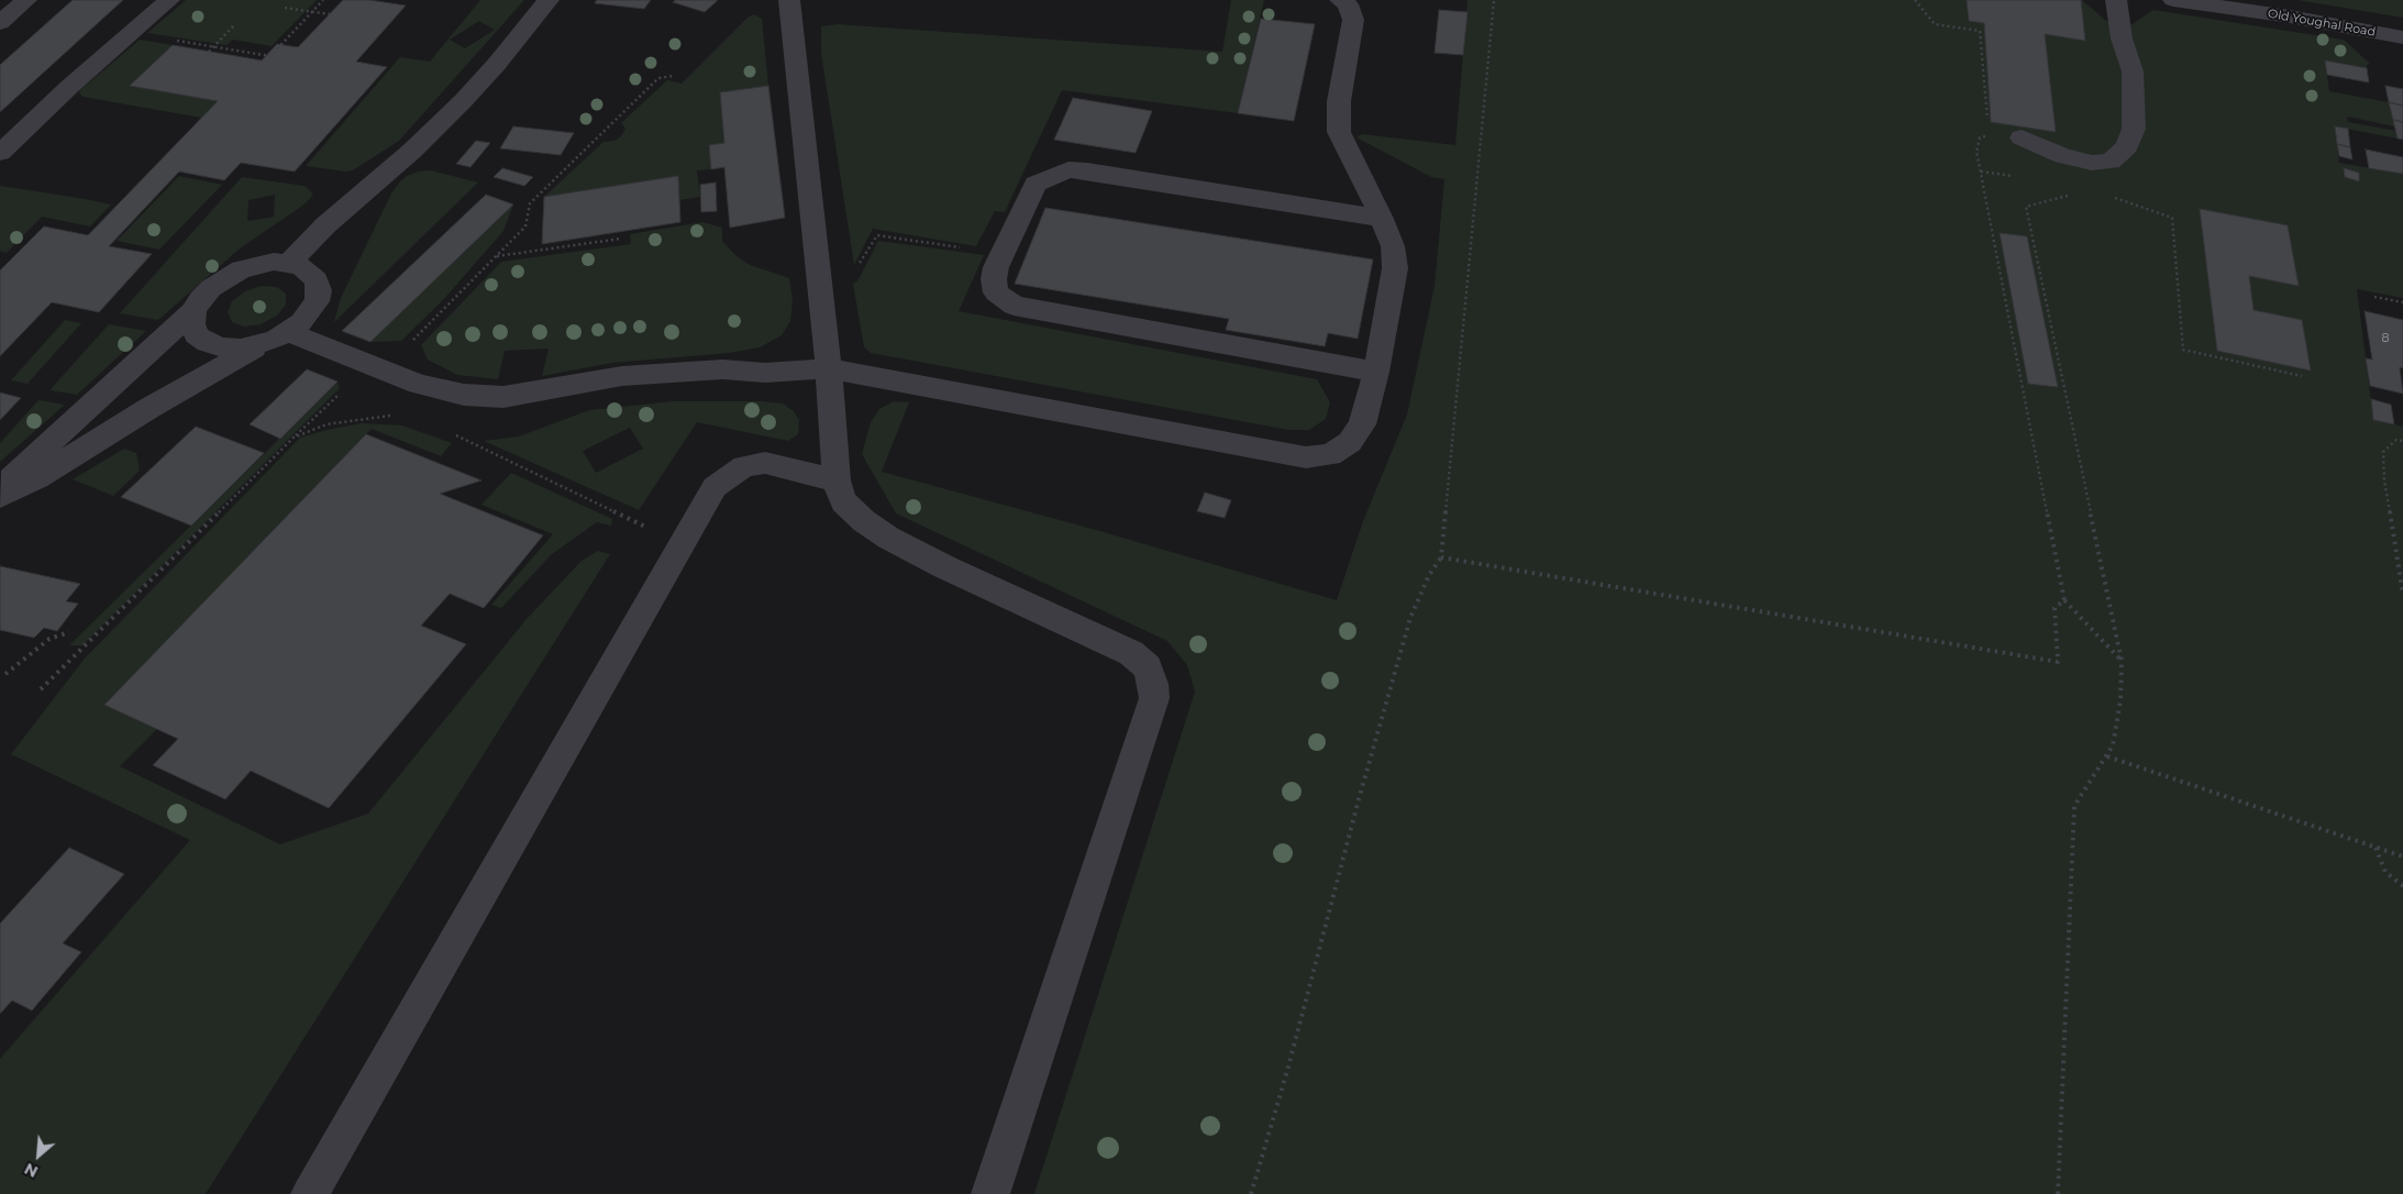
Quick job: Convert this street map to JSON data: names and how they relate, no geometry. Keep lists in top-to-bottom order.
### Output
{
  "streets": {
    "street": ["Old Youghal Road"]
  },
  "house_numbers": ["8"],
  "north": "bottom left"
}
